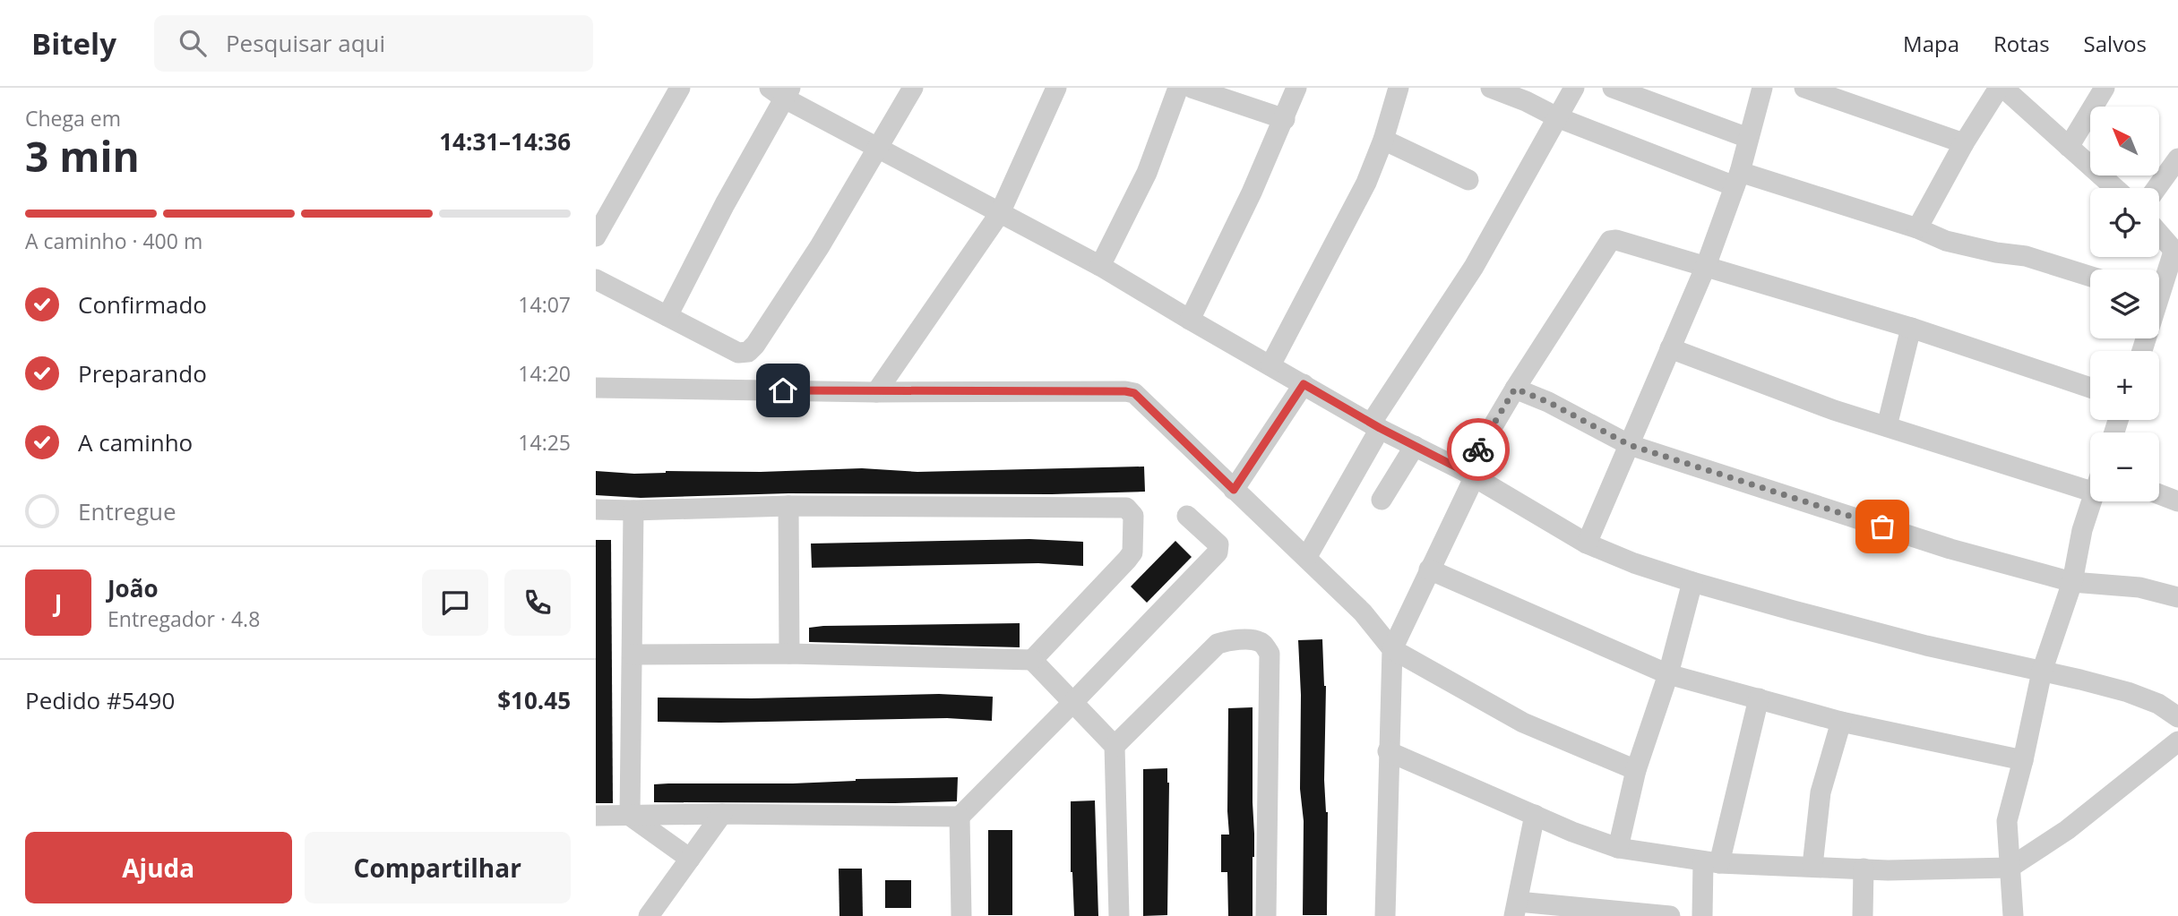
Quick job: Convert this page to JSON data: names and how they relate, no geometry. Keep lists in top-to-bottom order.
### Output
{
  "north": "top left",
  "page": {
    "header": "Bitely",
    "search": "Pesquisar aqui",
    "nav": ["Mapa", "Rotas", "Salvos"],
    "heading": ["3 min", "Chega em", "14:31–14:36"],
    "panel": [
      "João",
      "Entregador · 4.8",
      "Pedido #5490",
      "$10.45"
    ],
    "map_buttons": ["+", "−"],
    "bar": "A caminho · 400 m",
    "list": [
      ["Confirmado", "14:07"],
      ["Preparando", "14:20"],
      ["A caminho", "14:25"],
      "Entregue"
    ],
    "round": "J",
    "buttons": ["Ajuda", "Compartilhar"]
  }
}
